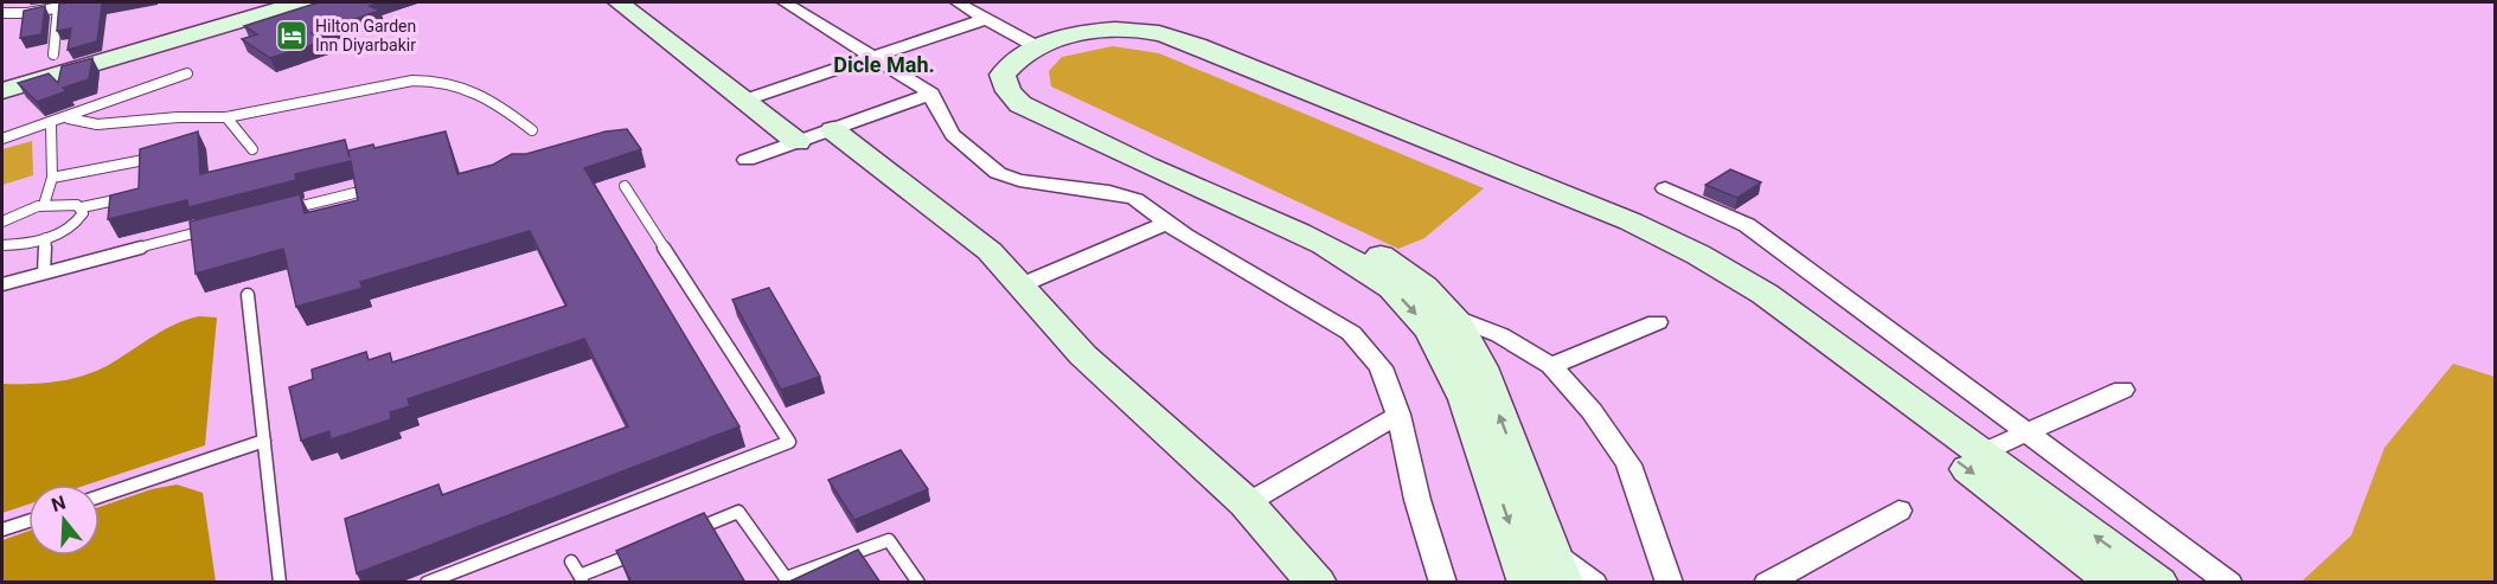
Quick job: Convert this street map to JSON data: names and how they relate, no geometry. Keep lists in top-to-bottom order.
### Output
{
  "districts": ["Dicle Mah."],
  "places": {
    "hotel": ["Hilton Garden Inn Diyarbakir"]
  },
  "north": "top"
}
